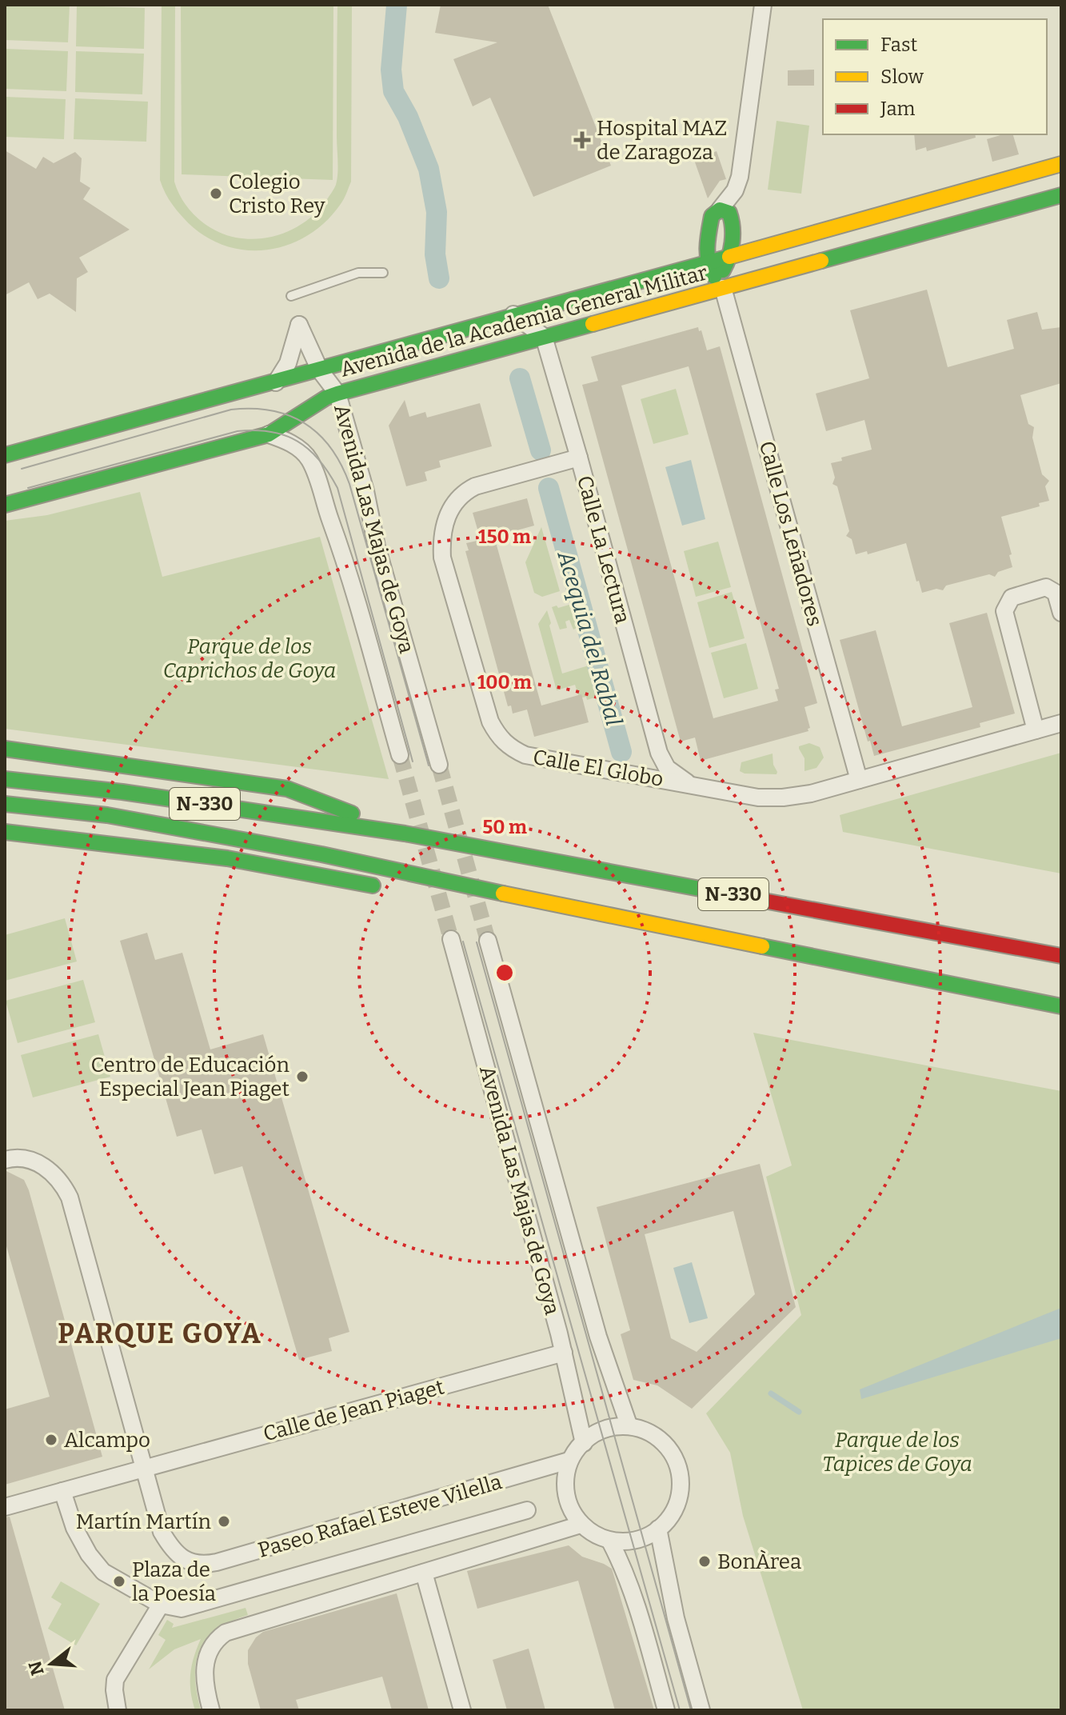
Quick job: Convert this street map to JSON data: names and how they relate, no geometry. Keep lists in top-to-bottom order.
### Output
{
  "streets": {
    "main road": ["Avenida de la Academia General Militar", "N-330"],
    "street": [
      "Avenida Las Majas de Goya",
      "Calle Los Leñadores",
      "Calle La Lectura",
      "Calle El Globo",
      "Calle de Jean Piaget",
      "Paseo Rafael Esteve Vilella"
    ]
  },
  "crossings": [
    ["Avenida de la Academia General Militar", "Avenida Las Majas de Goya"],
    ["Avenida de la Academia General Militar", "Calle Los Leñadores"],
    ["Avenida de la Academia General Militar", "Calle La Lectura"],
    ["Avenida Las Majas de Goya", "Calle de Jean Piaget"],
    ["Avenida Las Majas de Goya", "Paseo Rafael Esteve Vilella"],
    ["Calle Los Leñadores", "Calle El Globo"],
    ["Calle La Lectura", "Calle El Globo"],
    ["Calle de Jean Piaget", "Paseo Rafael Esteve Vilella"]
  ],
  "districts": ["PARQUE GOYA"],
  "water": ["Acequia del Rabal"],
  "parks": ["Parque de los Caprichos de Goya", "Parque de los Tapices de Goya"],
  "places": {
    "health": ["Hospital MAZ de Zaragoza"],
    "other": [
      "Colegio Cristo Rey",
      "Centro de Educación Especial Jean Piaget",
      "Alcampo",
      "Martín Martín",
      "BonÀrea",
      "Plaza de la Poesía"
    ]
  },
  "legend": ["Fast", "Slow", "Jam"],
  "north": "left",
  "rings": ["150 m", "100 m", "50 m"]
}
